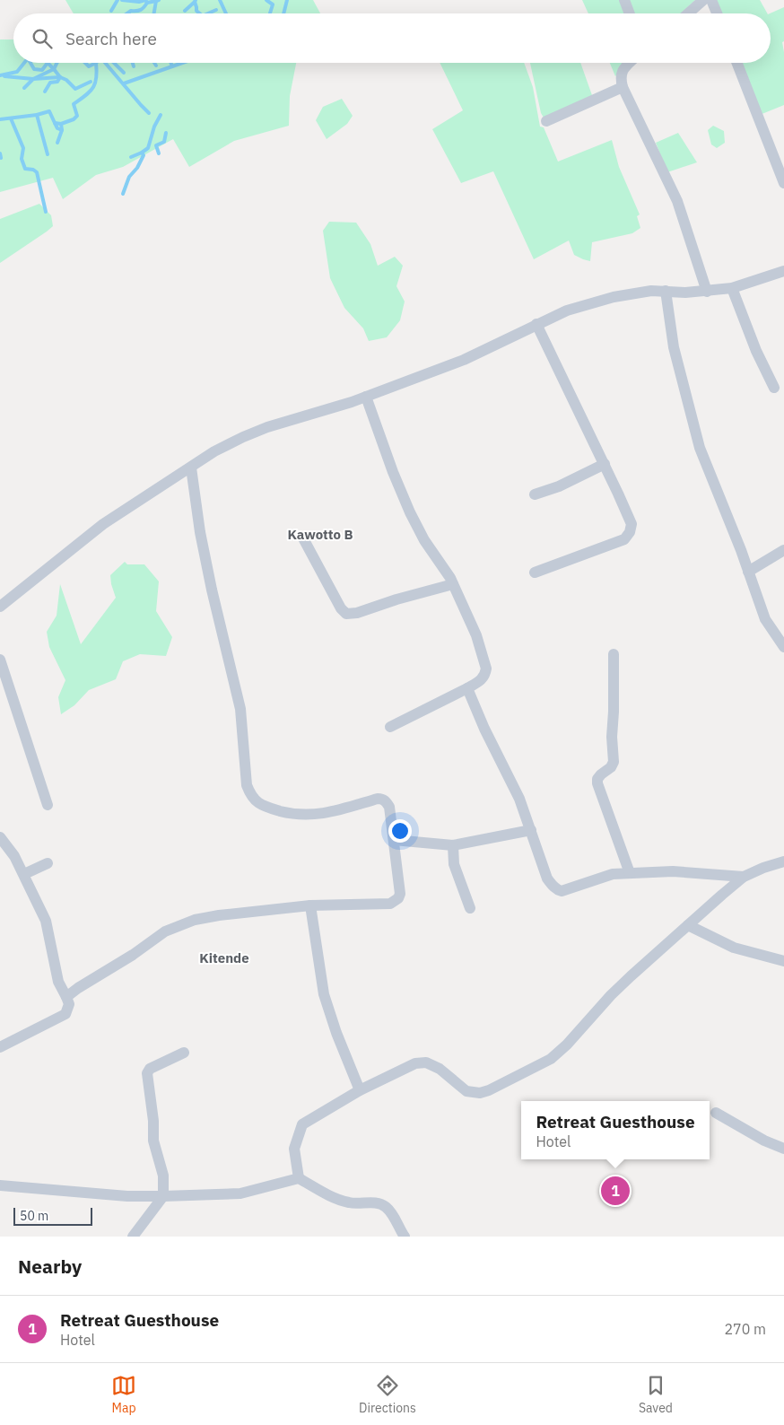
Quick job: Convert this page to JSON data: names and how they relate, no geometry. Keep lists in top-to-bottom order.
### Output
{
  "districts": ["Kawotto B", "Kitende"],
  "scale_bar": "50 m",
  "page": {
    "search": "Search here",
    "popup": ["Retreat Guesthouse", "Hotel"],
    "pins": "1",
    "scale": "50 m",
    "heading": "Nearby",
    "list": [
      {
        "mark": "1",
        "name": "Retreat Guesthouse",
        "note": "Hotel",
        "value": "270 m"
      }
    ],
    "nav": ["Map", "Directions", "Saved"]
  }
}
